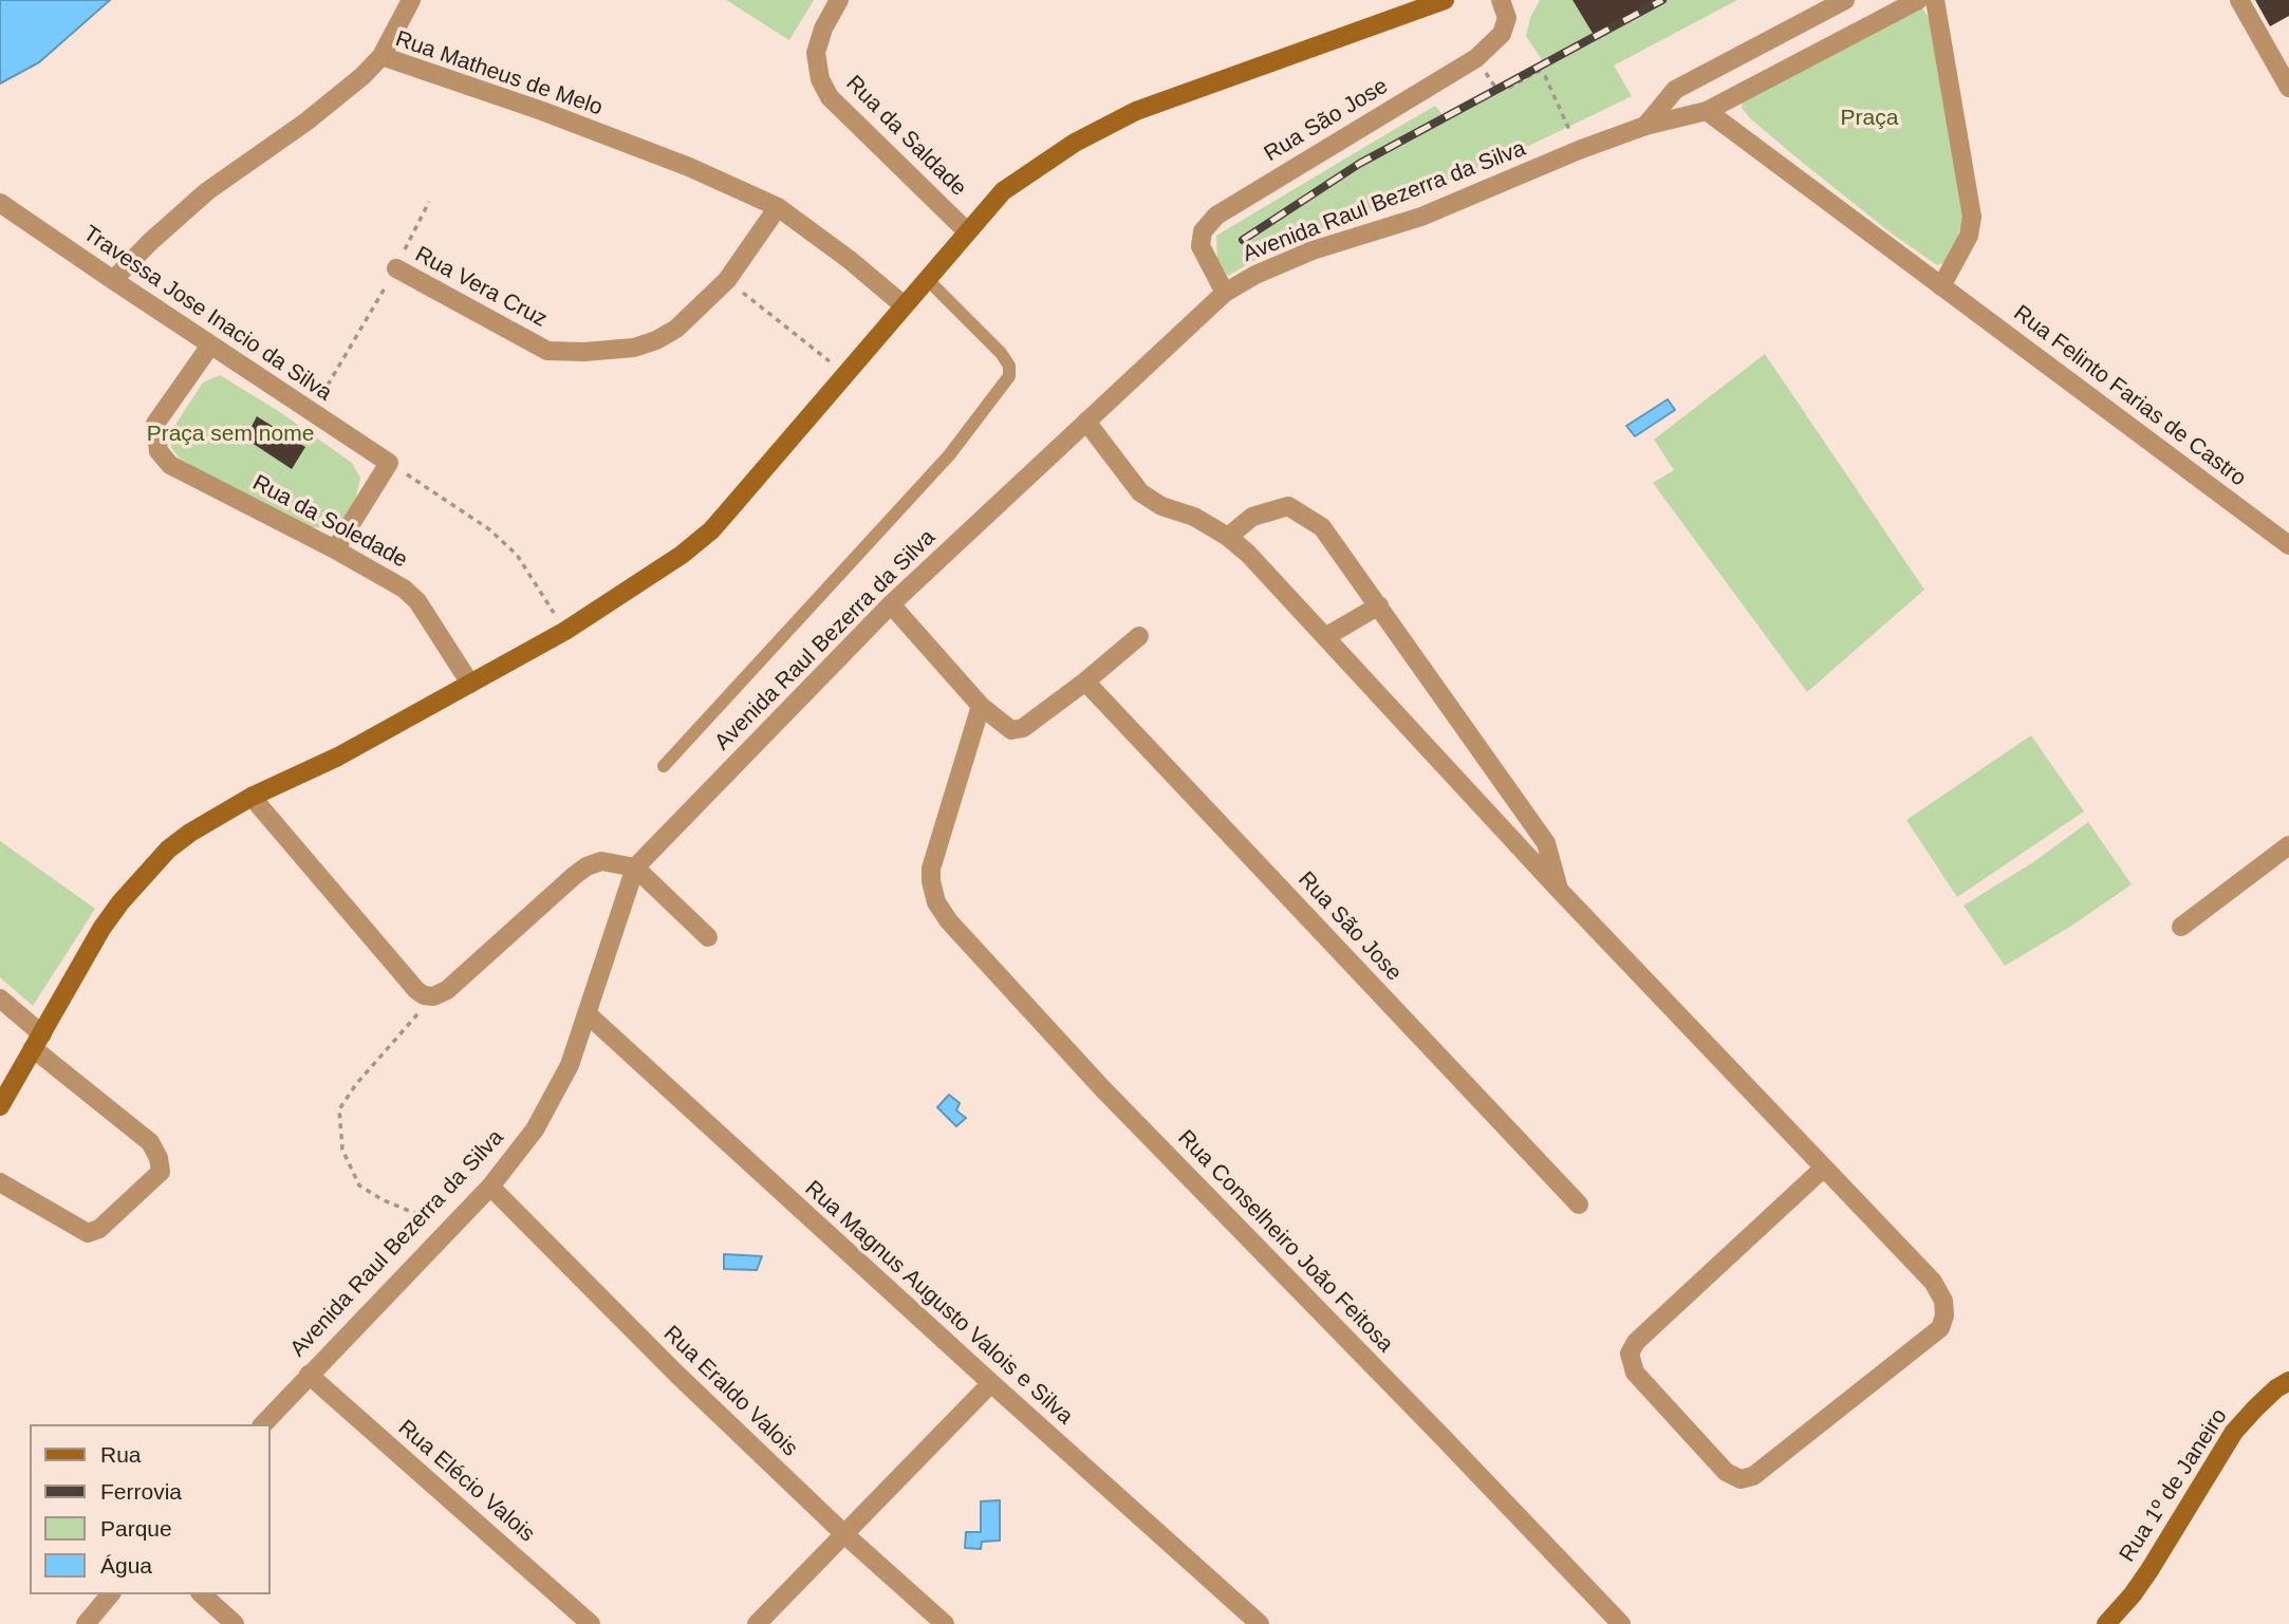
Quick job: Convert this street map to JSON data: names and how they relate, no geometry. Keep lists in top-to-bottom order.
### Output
{
  "streets": {
    "main road": ["Rua 1º de Janeiro"],
    "street": [
      "Rua Matheus de Melo",
      "Rua São Jose",
      "Rua da Saldade",
      "Avenida Raul Bezerra da Silva",
      "Rua Vera Cruz",
      "Travessa Jose Inacio da Silva",
      "Rua Felinto Farias de Castro",
      "Rua da Soledade",
      "Rua Conselheiro João Feitosa",
      "Rua Magnus Augusto Valois e Silva",
      "Rua Eraldo Valois",
      "Rua Elécio Valois"
    ]
  },
  "crossings": [
    ["Rua Matheus de Melo", "Rua Vera Cruz"],
    ["Rua Matheus de Melo", "Travessa Jose Inacio da Silva"],
    ["Rua São Jose", "Avenida Raul Bezerra da Silva"],
    ["Avenida Raul Bezerra da Silva", "Rua Felinto Farias de Castro"],
    ["Avenida Raul Bezerra da Silva", "Rua Magnus Augusto Valois e Silva"],
    ["Avenida Raul Bezerra da Silva", "Rua Eraldo Valois"],
    ["Avenida Raul Bezerra da Silva", "Rua Elécio Valois"],
    ["Rua Vera Cruz", "Travessa Jose Inacio da Silva"],
    ["Travessa Jose Inacio da Silva", "Rua da Soledade"]
  ],
  "parks": ["Praça", "Praça sem nome"],
  "legend": [
    "Rua",
    "Ferrovia",
    "Parque",
    "Água"
  ]
}
